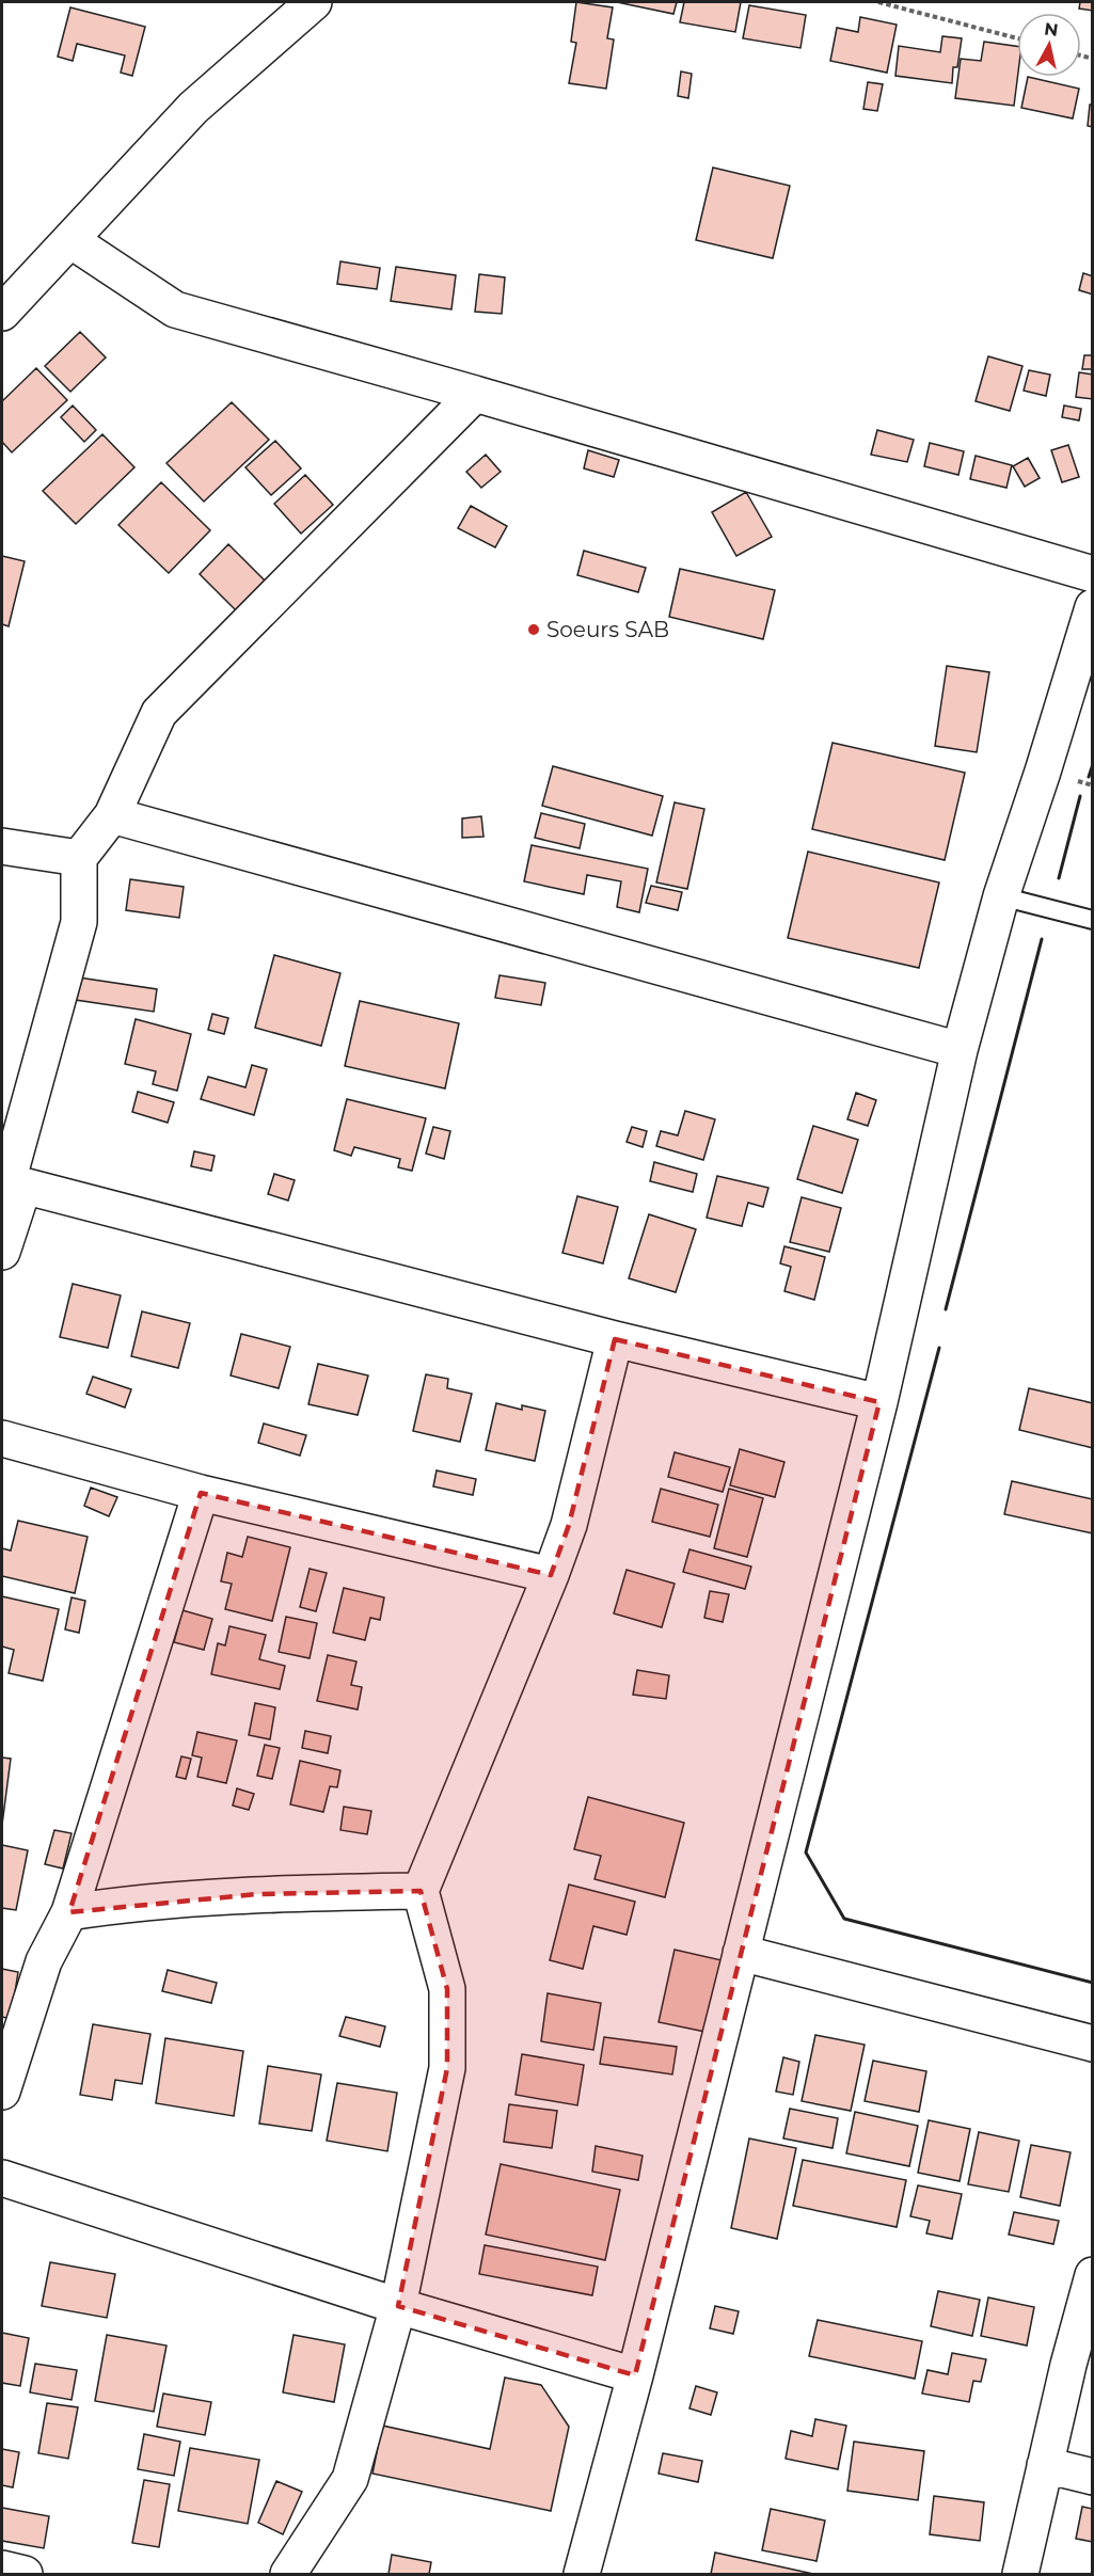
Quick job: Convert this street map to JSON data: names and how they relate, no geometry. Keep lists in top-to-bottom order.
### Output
{
  "places": ["Soeurs SAB"],
  "north": "top"
}
